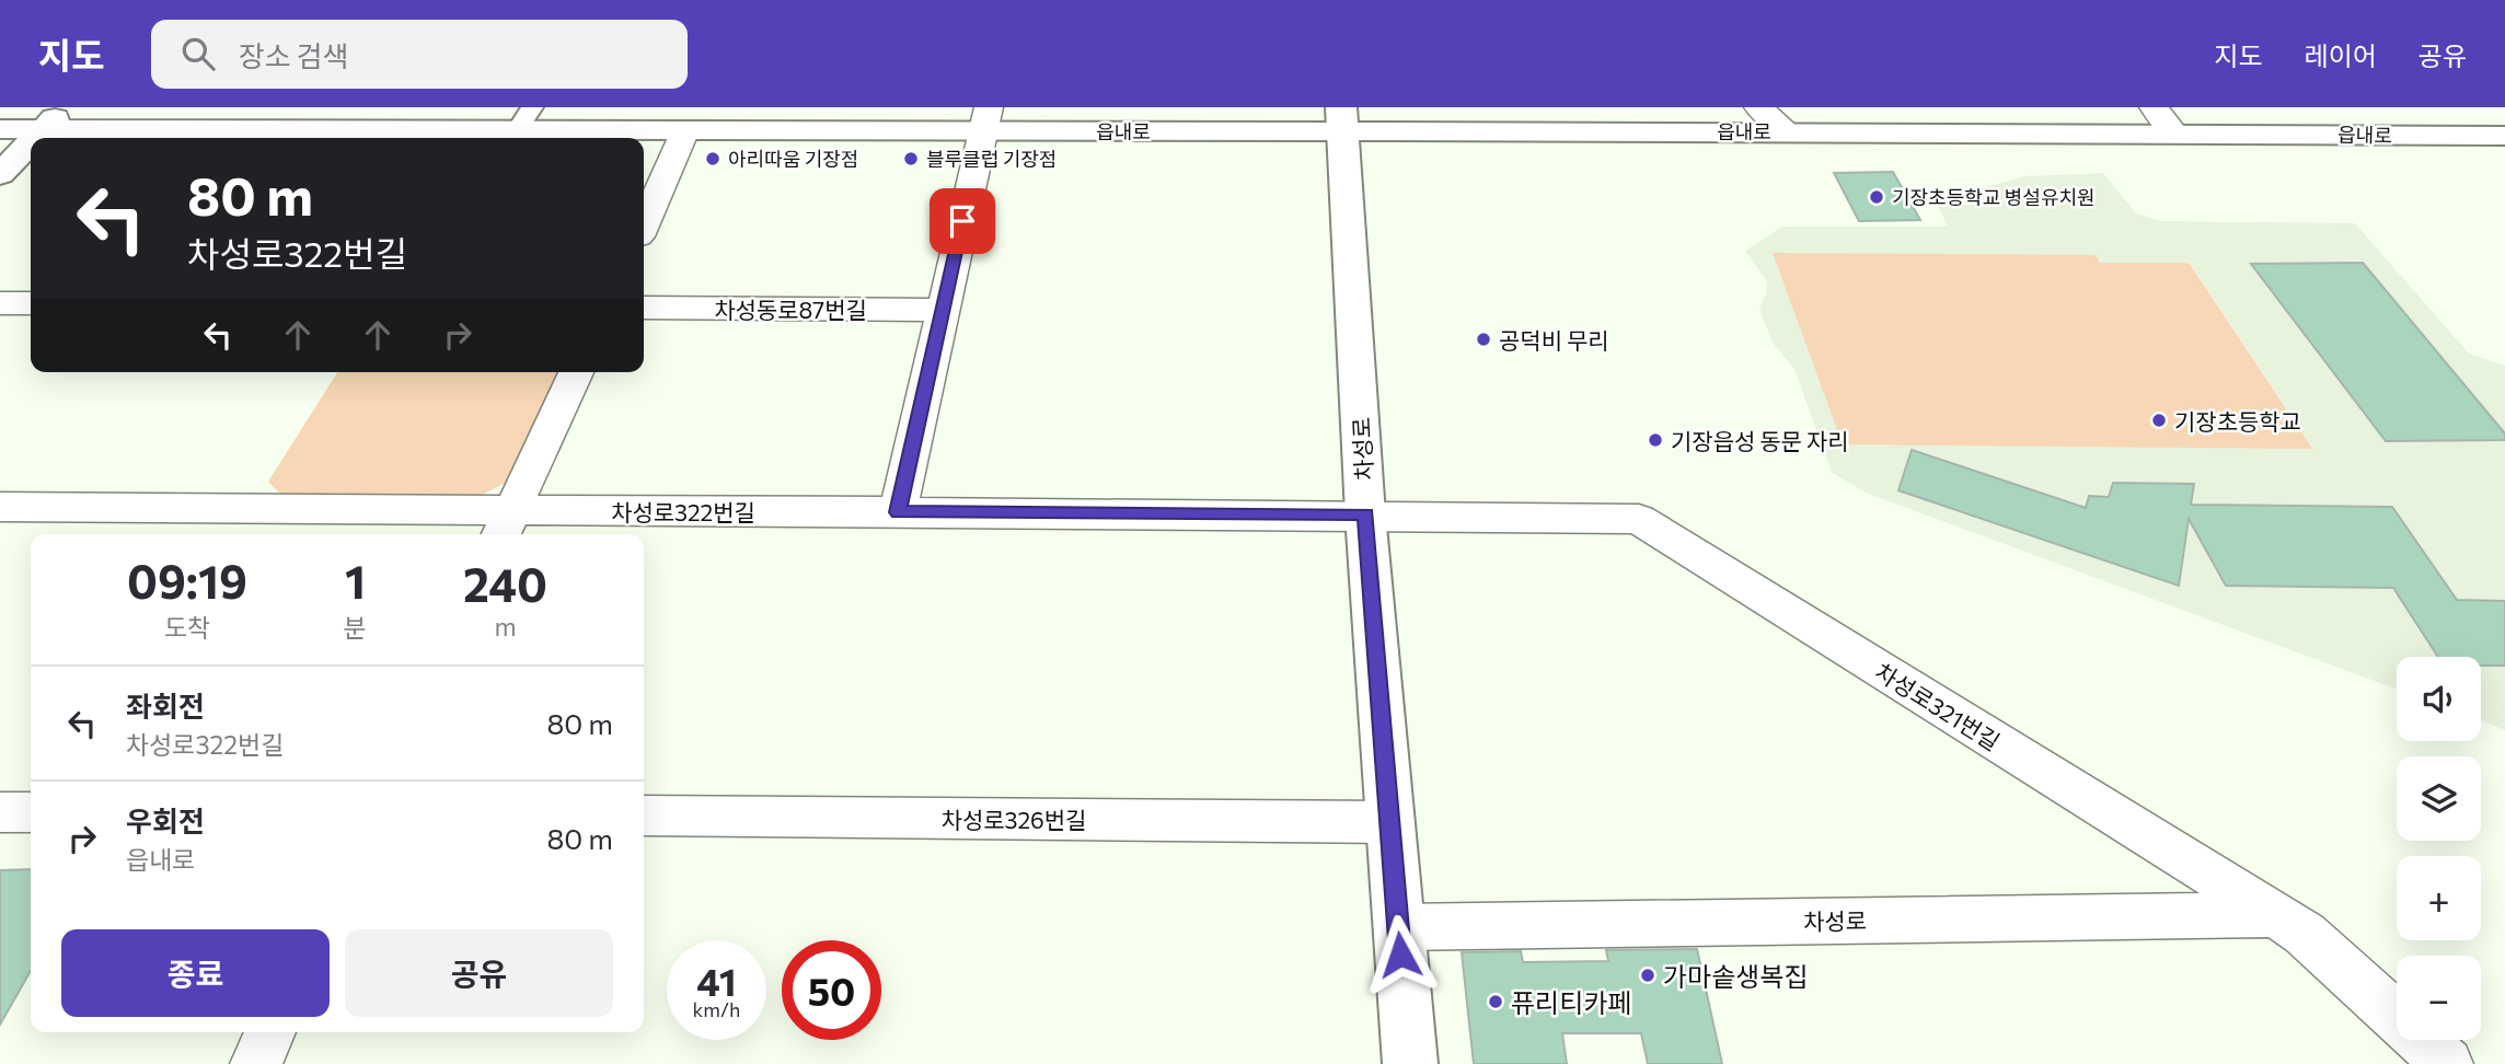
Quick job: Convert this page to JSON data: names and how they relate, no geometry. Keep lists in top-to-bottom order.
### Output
{
  "streets": {
    "main road": ["읍내로", "차성로"],
    "street": [
      "차성동로87번길",
      "차성로322번길",
      "차성로321번길",
      "차성로326번길"
    ]
  },
  "crossings": [
    ["읍내로", "차성로"],
    ["차성로", "차성로322번길"],
    ["차성로", "차성로321번길"],
    ["차성로", "차성로326번길"],
    ["차성로322번길", "차성로321번길"]
  ],
  "places": [
    "아리따움 기장점",
    "블루클럽 기장점",
    "기장초등학교 병설유치원",
    "공덕비 무리",
    "기장초등학교",
    "기장읍성 동문 자리",
    "가마솥생복집",
    "퓨리티카페"
  ],
  "page": {
    "header": "지도",
    "search": "장소 검색",
    "nav": ["지도", "레이어", "공유"],
    "turn": ["80 m", "차성로322번길"],
    "eta": [
      "09:19",
      "도착",
      "1",
      "분",
      "240",
      "m"
    ],
    "map_buttons": ["+", "−"],
    "list": [
      {
        "name": "좌회전",
        "note": "차성로322번길",
        "value": "80 m"
      },
      {
        "name": "우회전",
        "note": "읍내로",
        "value": "80 m"
      }
    ],
    "buttons": ["종료", "공유"],
    "speed": "41 km/h",
    "limit": "50"
  }
}
